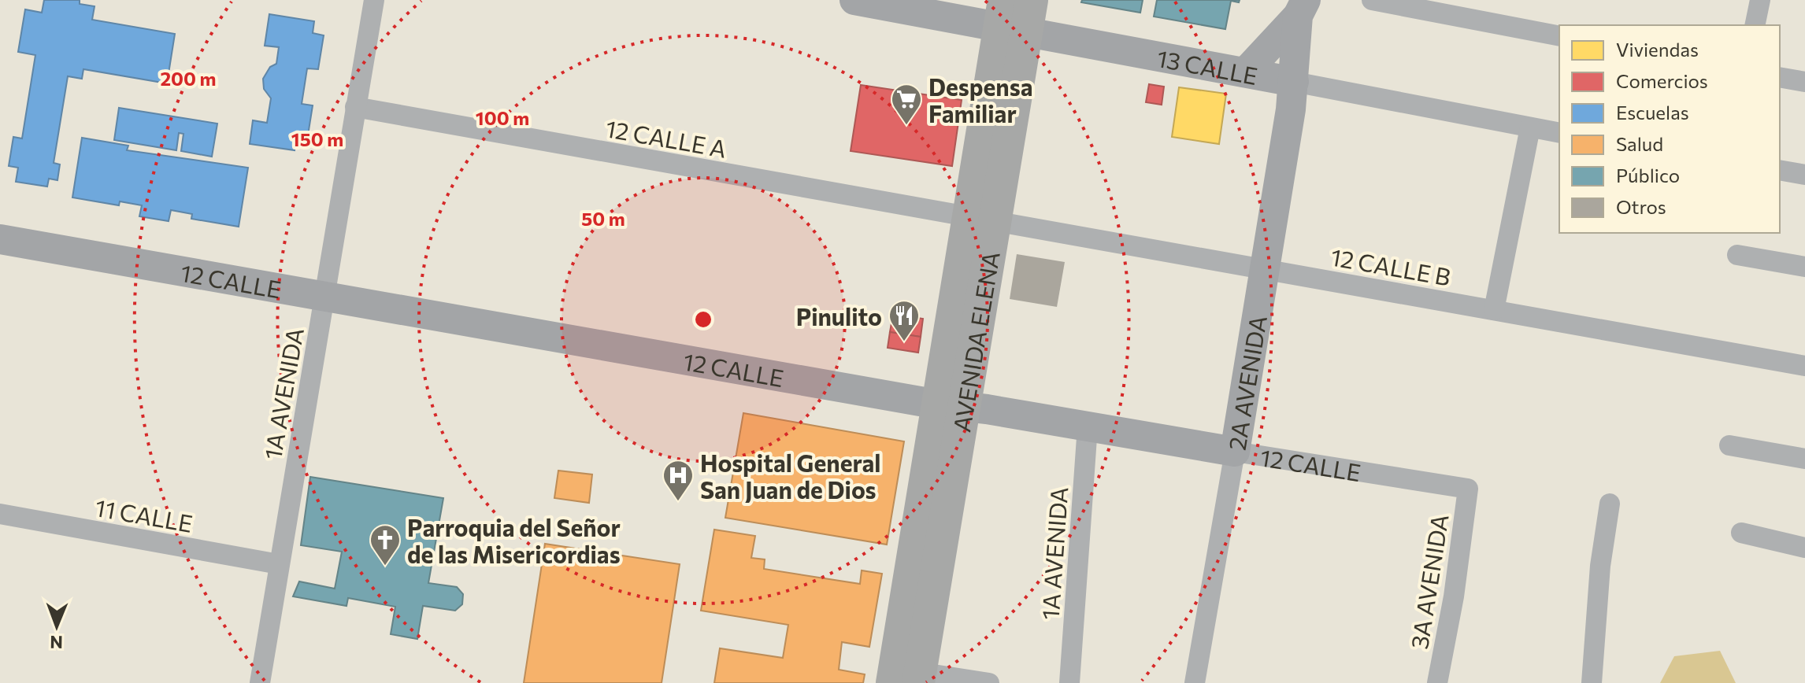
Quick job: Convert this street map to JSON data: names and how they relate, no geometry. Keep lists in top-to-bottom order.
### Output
{
  "streets": {
    "main road": ["AVENIDA ELENA"],
    "street": [
      "13 CALLE",
      "12 CALLE A",
      "12 CALLE B",
      "12 CALLE",
      "2A AVENIDA",
      "1A AVENIDA",
      "11 CALLE",
      "3A AVENIDA"
    ]
  },
  "crossings": [
    ["13 CALLE", "AVENIDA ELENA"],
    ["13 CALLE", "2A AVENIDA"],
    ["12 CALLE A", "12 CALLE B"],
    ["12 CALLE A", "AVENIDA ELENA"],
    ["12 CALLE A", "1A AVENIDA"],
    ["12 CALLE B", "AVENIDA ELENA"],
    ["12 CALLE B", "2A AVENIDA"],
    ["12 CALLE", "AVENIDA ELENA"],
    ["12 CALLE", "2A AVENIDA"],
    ["12 CALLE", "1A AVENIDA"],
    ["12 CALLE", "3A AVENIDA"],
    ["1A AVENIDA", "11 CALLE"]
  ],
  "places": {
    "supermarket": ["Despensa Familiar"],
    "restaurant": ["Pinulito"],
    "hospital": ["Hospital General San Juan de Dios"],
    "church": ["Parroquia del Señor de las Misericordias"]
  },
  "legend": [
    "Viviendas",
    "Comercios",
    "Escuelas",
    "Salud",
    "Público",
    "Otros"
  ],
  "north": "bottom",
  "rings": [
    "200 m",
    "100 m",
    "150 m",
    "50 m"
  ]
}
